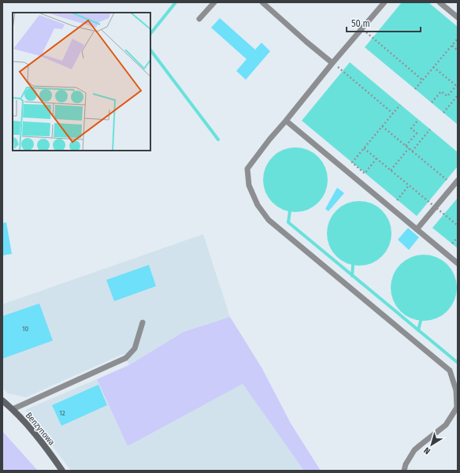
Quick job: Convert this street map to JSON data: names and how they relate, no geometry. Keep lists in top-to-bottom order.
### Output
{
  "streets": {
    "street": ["Benzynowa"]
  },
  "house_numbers": ["10", "12"],
  "scale_bar": "50 m",
  "north": "bottom left"
}
